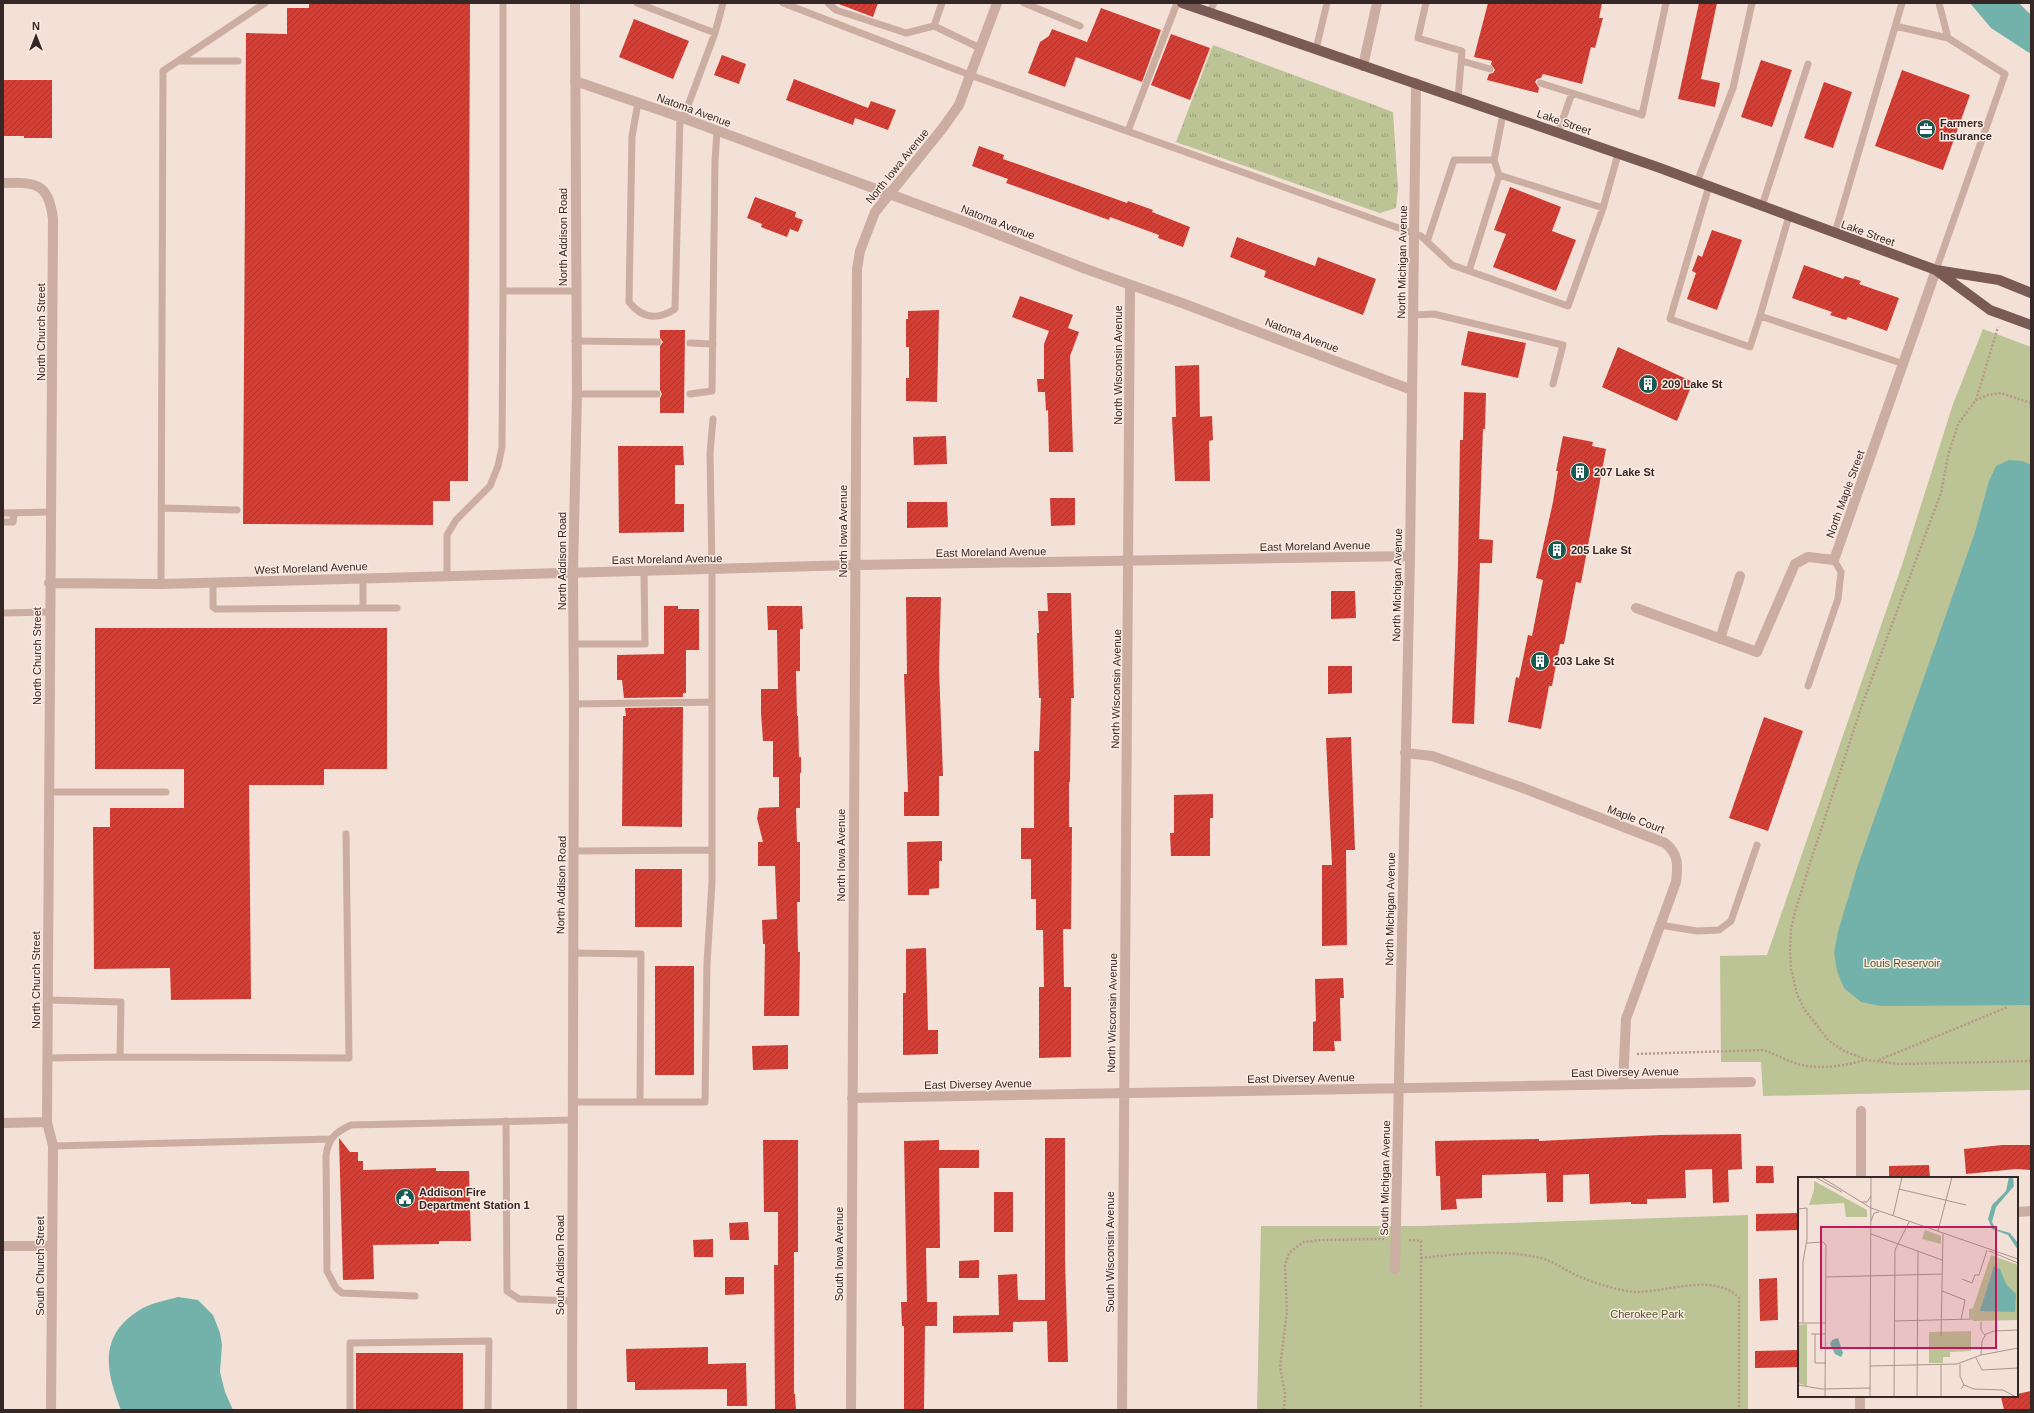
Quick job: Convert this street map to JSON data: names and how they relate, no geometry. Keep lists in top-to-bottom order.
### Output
{
  "streets": {
    "main road": ["Lake Street"],
    "street": [
      "Natoma Avenue",
      "North Iowa Avenue",
      "North Addison Road",
      "North Michigan Avenue",
      "North Church Street",
      "North Wisconsin Avenue",
      "North Maple Street",
      "East Moreland Avenue",
      "West Moreland Avenue",
      "Maple Court",
      "East Diversey Avenue",
      "South Michigan Avenue",
      "South Wisconsin Avenue",
      "South Iowa Avenue",
      "South Addison Road",
      "South Church Street"
    ]
  },
  "crossings": [
    ["Natoma Avenue", "North Iowa Avenue"],
    ["Natoma Avenue", "North Addison Road"],
    ["Natoma Avenue", "North Michigan Avenue"],
    ["Natoma Avenue", "North Wisconsin Avenue"],
    ["Lake Street", "North Michigan Avenue"],
    ["Lake Street", "North Maple Street"],
    ["North Iowa Avenue", "East Moreland Avenue"],
    ["North Iowa Avenue", "East Diversey Avenue"],
    ["North Iowa Avenue", "South Iowa Avenue"],
    ["North Addison Road", "East Moreland Avenue"],
    ["North Addison Road", "West Moreland Avenue"],
    ["North Addison Road", "South Addison Road"],
    ["North Michigan Avenue", "East Moreland Avenue"],
    ["North Michigan Avenue", "Maple Court"],
    ["North Michigan Avenue", "East Diversey Avenue"],
    ["North Michigan Avenue", "South Michigan Avenue"],
    ["North Church Street", "West Moreland Avenue"],
    ["North Church Street", "South Church Street"],
    ["North Wisconsin Avenue", "East Moreland Avenue"],
    ["North Wisconsin Avenue", "East Diversey Avenue"],
    ["North Wisconsin Avenue", "South Wisconsin Avenue"],
    ["East Moreland Avenue", "West Moreland Avenue"],
    ["Maple Court", "East Diversey Avenue"],
    ["East Diversey Avenue", "South Michigan Avenue"],
    ["East Diversey Avenue", "South Wisconsin Avenue"],
    ["East Diversey Avenue", "South Iowa Avenue"]
  ],
  "parks": ["Louis Reservoir", "Cherokee Park"],
  "places": {
    "office": ["Farmers Insurance"],
    "building": [
      "209 Lake St",
      "207 Lake St",
      "205 Lake St",
      "203 Lake St"
    ],
    "public building": ["Addison Fire Department Station 1"]
  },
  "north": "top"
}
